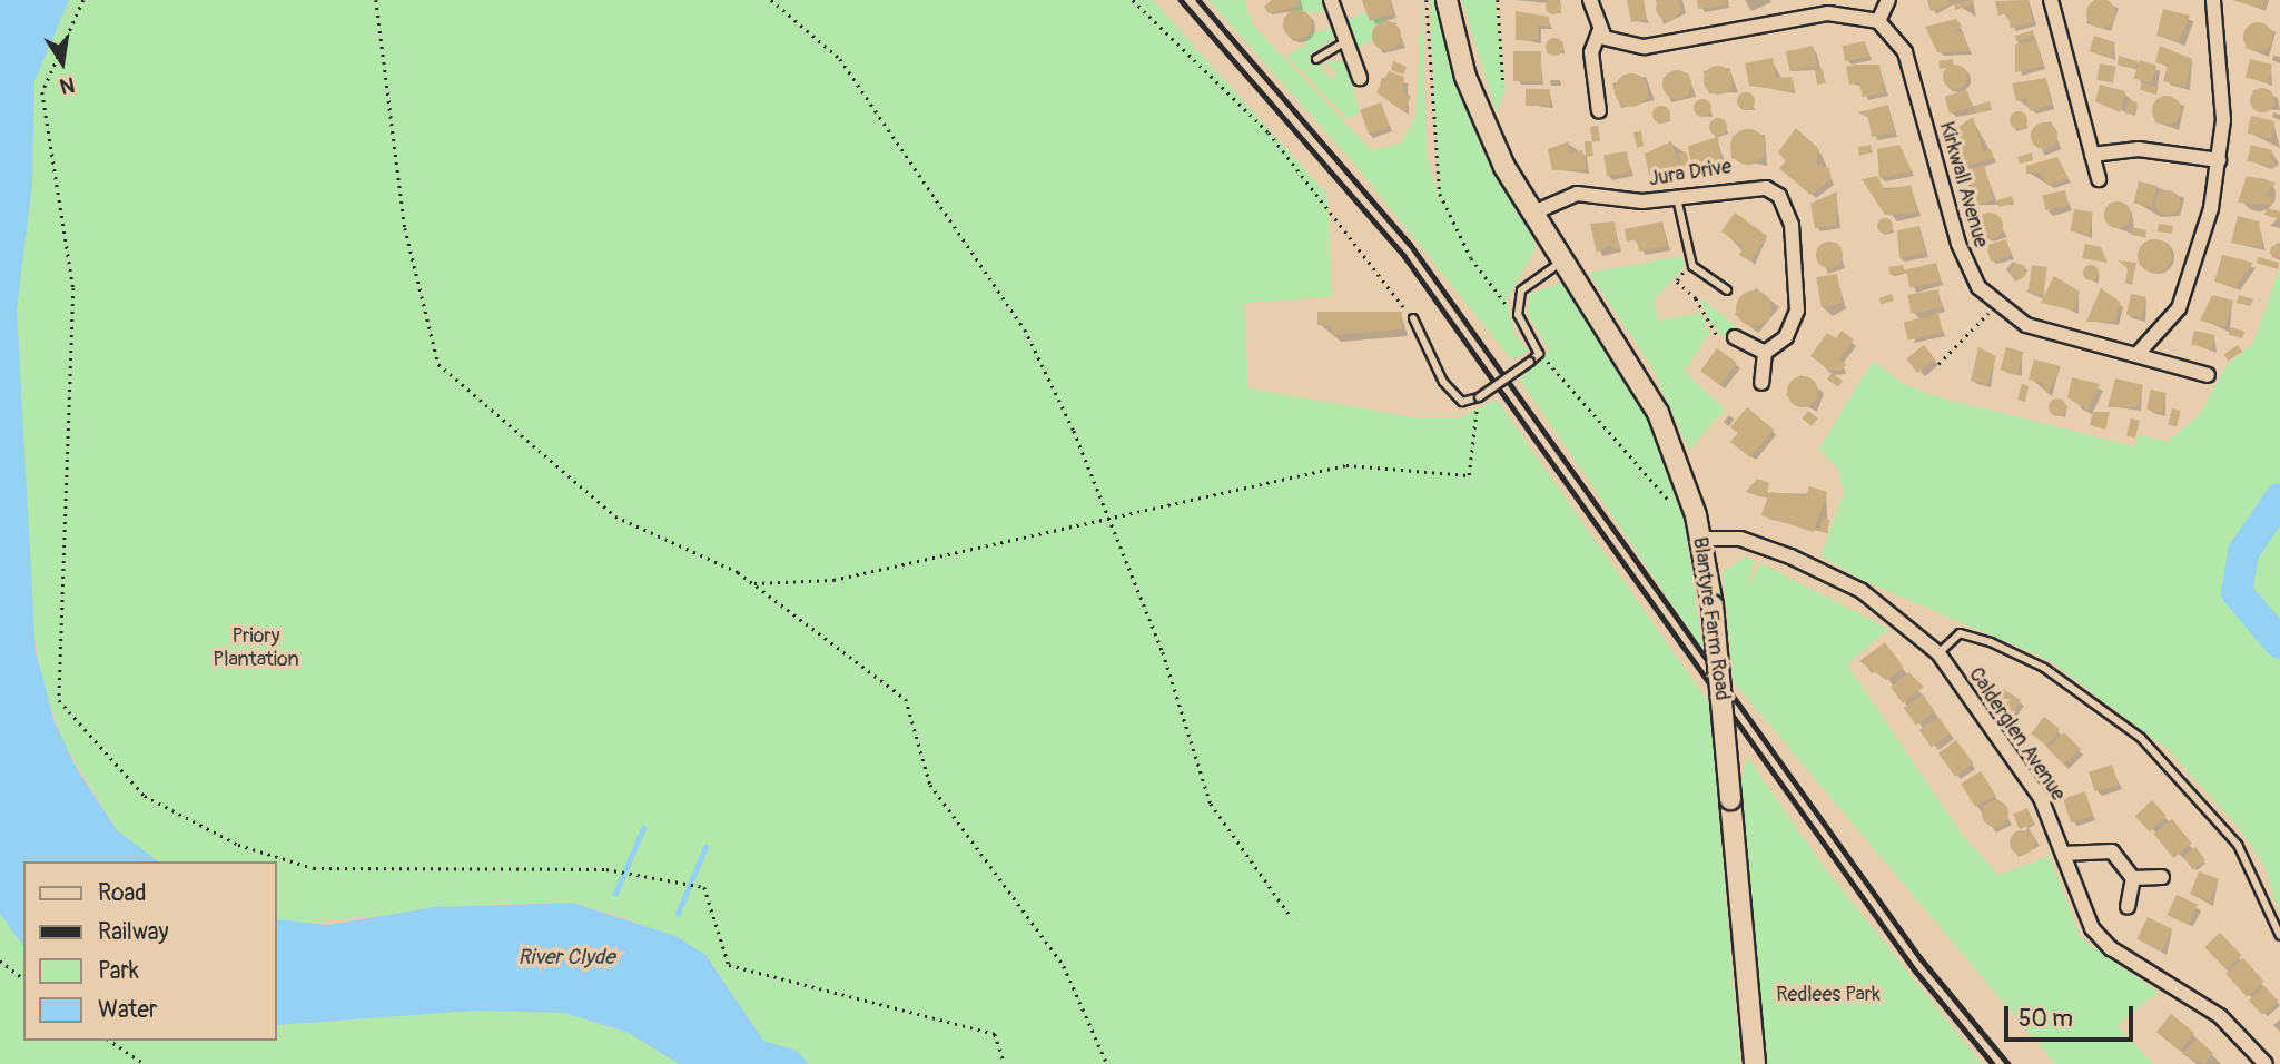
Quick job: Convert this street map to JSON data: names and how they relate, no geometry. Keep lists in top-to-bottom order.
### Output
{
  "streets": {
    "main road": ["Blantyre Farm Road"],
    "street": ["Jura Drive", "Kirkwall Avenue", "Calderglen Avenue"]
  },
  "crossings": [
    ["Jura Drive", "Blantyre Farm Road"],
    ["Blantyre Farm Road", "Calderglen Avenue"]
  ],
  "water": ["River Clyde"],
  "parks": ["Priory Plantation", "Redlees Park"],
  "legend": [
    "Road",
    "Railway",
    "Park",
    "Water"
  ],
  "scale_bar": "50 m",
  "north": "bottom"
}
